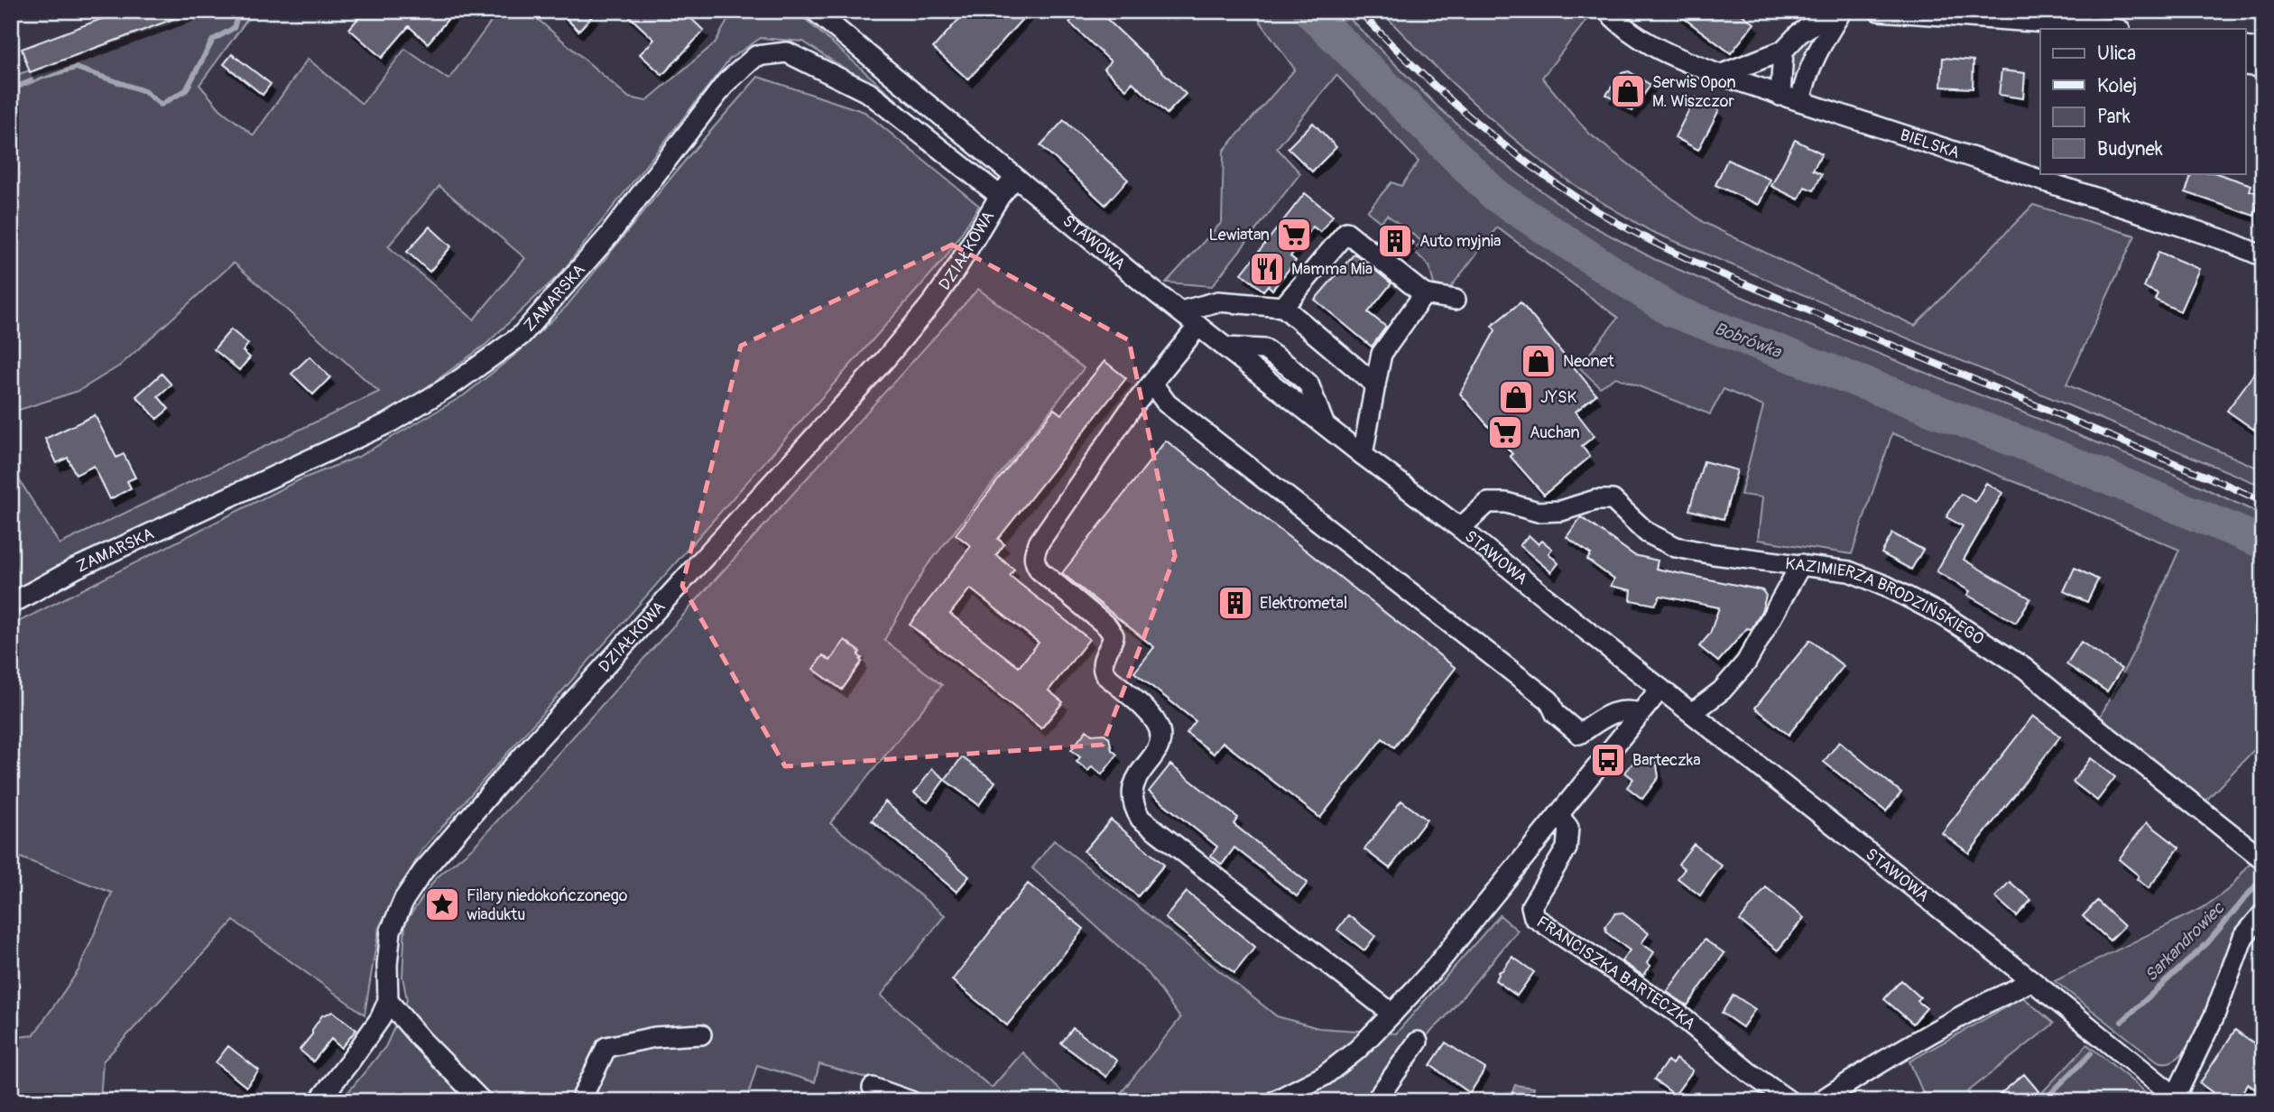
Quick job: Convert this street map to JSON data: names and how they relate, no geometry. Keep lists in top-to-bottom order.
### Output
{
  "streets": {
    "street": [
      "BIELSKA",
      "STAWOWA",
      "DZIAŁKOWA",
      "ZAMARSKA",
      "KAZIMIERZA BRODZIŃSKIEGO",
      "FRANCISZKA BARTECZKA"
    ]
  },
  "crossings": [
    ["STAWOWA", "KAZIMIERZA BRODZIŃSKIEGO"],
    ["DZIAŁKOWA", "ZAMARSKA"]
  ],
  "water": ["Bobrówka", "Sarkandrowiec"],
  "places": {
    "shop": ["Serwis Opon M. Wiszczor", "Neonet", "JYSK"],
    "supermarket": ["Lewiatan", "Auchan"],
    "building": ["Auto myjnia", "Elektrometal"],
    "restaurant": ["Mamma Mia"],
    "bus stop": ["Barteczka"],
    "place": ["Filary niedokończonego wiaduktu"]
  },
  "legend": [
    "Ulica",
    "Kolej",
    "Park",
    "Budynek"
  ]
}
